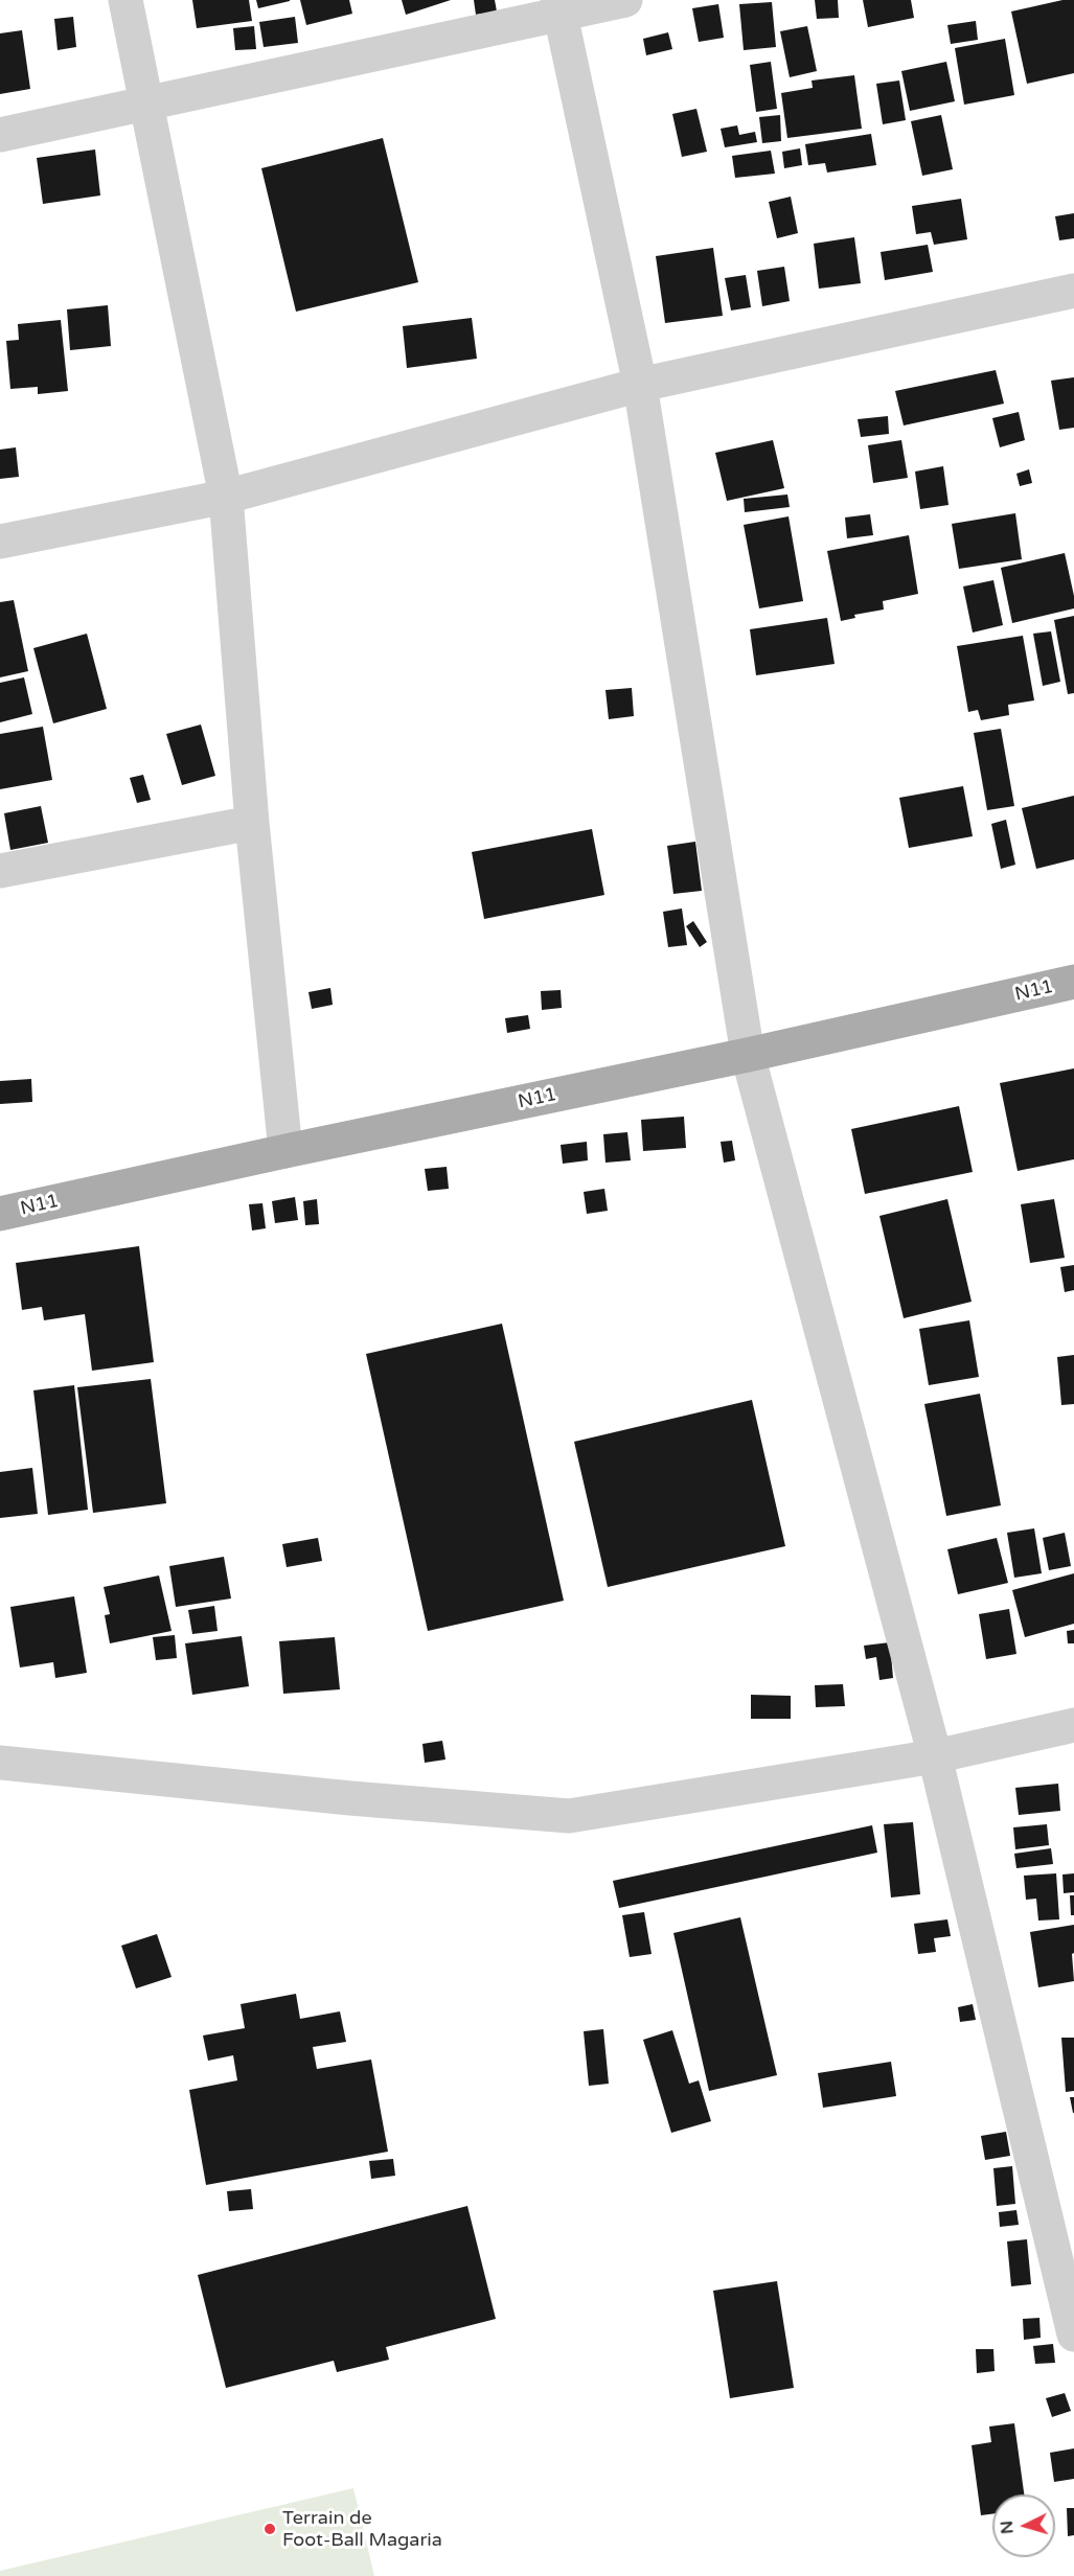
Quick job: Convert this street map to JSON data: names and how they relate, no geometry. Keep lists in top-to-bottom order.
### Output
{
  "streets": {
    "main road": ["N11"]
  },
  "places": ["Terrain de Foot-Ball Magaria"],
  "north": "left"
}
